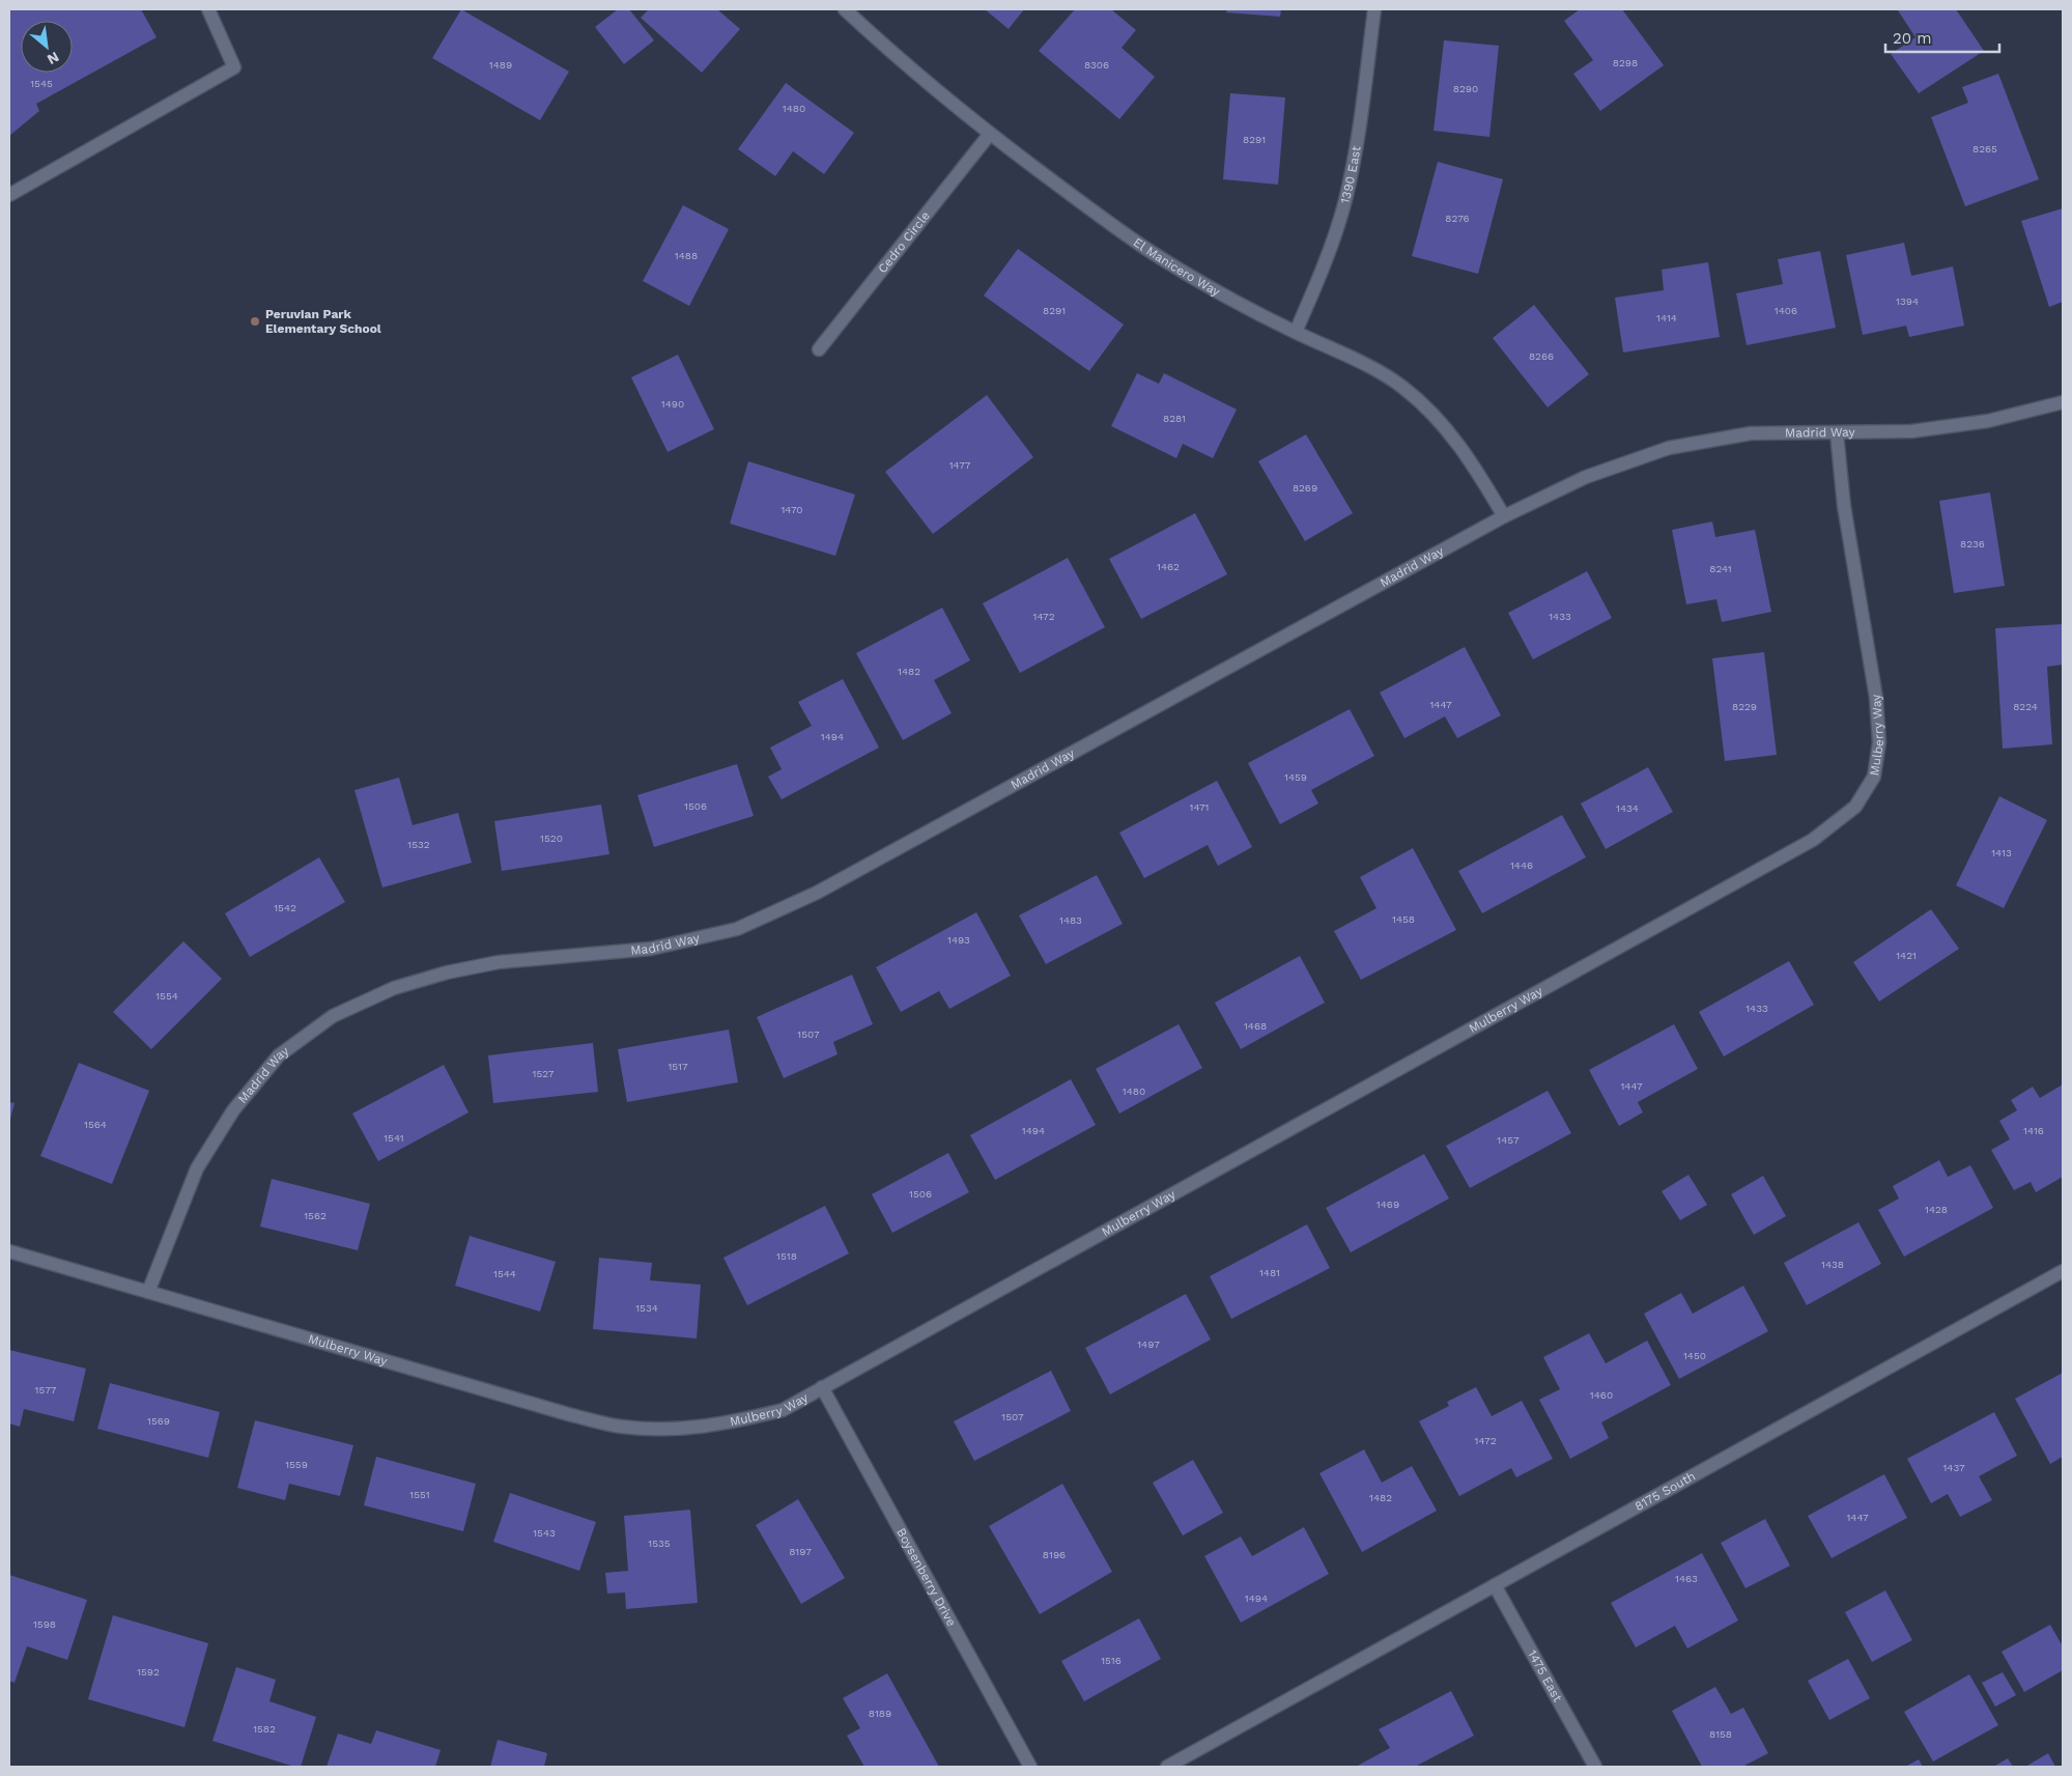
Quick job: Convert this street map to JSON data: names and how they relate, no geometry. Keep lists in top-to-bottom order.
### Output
{
  "streets": {
    "street": [
      "1390 East",
      "Cedro Circle",
      "El Manicero Way",
      "Madrid Way",
      "Mulberry Way",
      "8175 South",
      "Boysenberry Drive",
      "1475 East"
    ]
  },
  "crossings": [
    ["1390 East", "El Manicero Way"],
    ["Cedro Circle", "El Manicero Way"],
    ["El Manicero Way", "Madrid Way"],
    ["Madrid Way", "Mulberry Way"],
    ["Mulberry Way", "Boysenberry Drive"],
    ["8175 South", "1475 East"]
  ],
  "places": ["Peruvian Park Elementary School"],
  "house_numbers": [
    "8298",
    "1489",
    "8306",
    "1545",
    "8290",
    "1480",
    "8291",
    "8265",
    "8276",
    "1488",
    "1394",
    "8291",
    "1406",
    "1414",
    "8266",
    "1490",
    "8281",
    "1477",
    "8269",
    "1470",
    "8236",
    "1462",
    "8241",
    "1472",
    "1433",
    "1482",
    "1447",
    "8229",
    "8224",
    "1494",
    "1459",
    "1506",
    "1471",
    "1434",
    "1520",
    "1532",
    "1413",
    "1446",
    "1542",
    "1458",
    "1483",
    "1493",
    "1421",
    "1554",
    "1433",
    "1468",
    "1507",
    "1517",
    "1527",
    "1447",
    "1480",
    "1564",
    "1494",
    "1416",
    "1541",
    "1457",
    "1506",
    "1469",
    "1428",
    "1562",
    "1518",
    "1438",
    "1481",
    "1544",
    "1534",
    "1497",
    "1450",
    "1577",
    "1460",
    "1507",
    "1569",
    "1472",
    "1559",
    "1437",
    "1551",
    "1482",
    "1447",
    "1543",
    "1535",
    "8197",
    "8196",
    "1463",
    "1494",
    "1598",
    "1516",
    "1592",
    "8189",
    "1582",
    "8158"
  ],
  "scale_bar": "20 m",
  "north": "bottom right"
}
